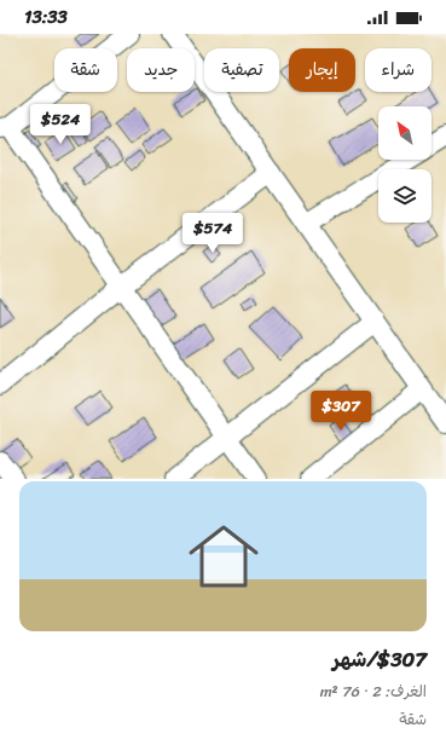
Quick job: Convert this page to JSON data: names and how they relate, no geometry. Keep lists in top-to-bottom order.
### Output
{
  "north": "top left",
  "page": {
    "status": "13:33",
    "chip": [
      "شراء",
      "إيجار",
      "تصفية",
      "جديد",
      "شقة"
    ],
    "price": ["$524", "$574", "$307"],
    "list": [
      {
        "name": "$307/شهر",
        "note": "الغرف: 2 · 76 m² · شقة"
      }
    ]
  }
}
